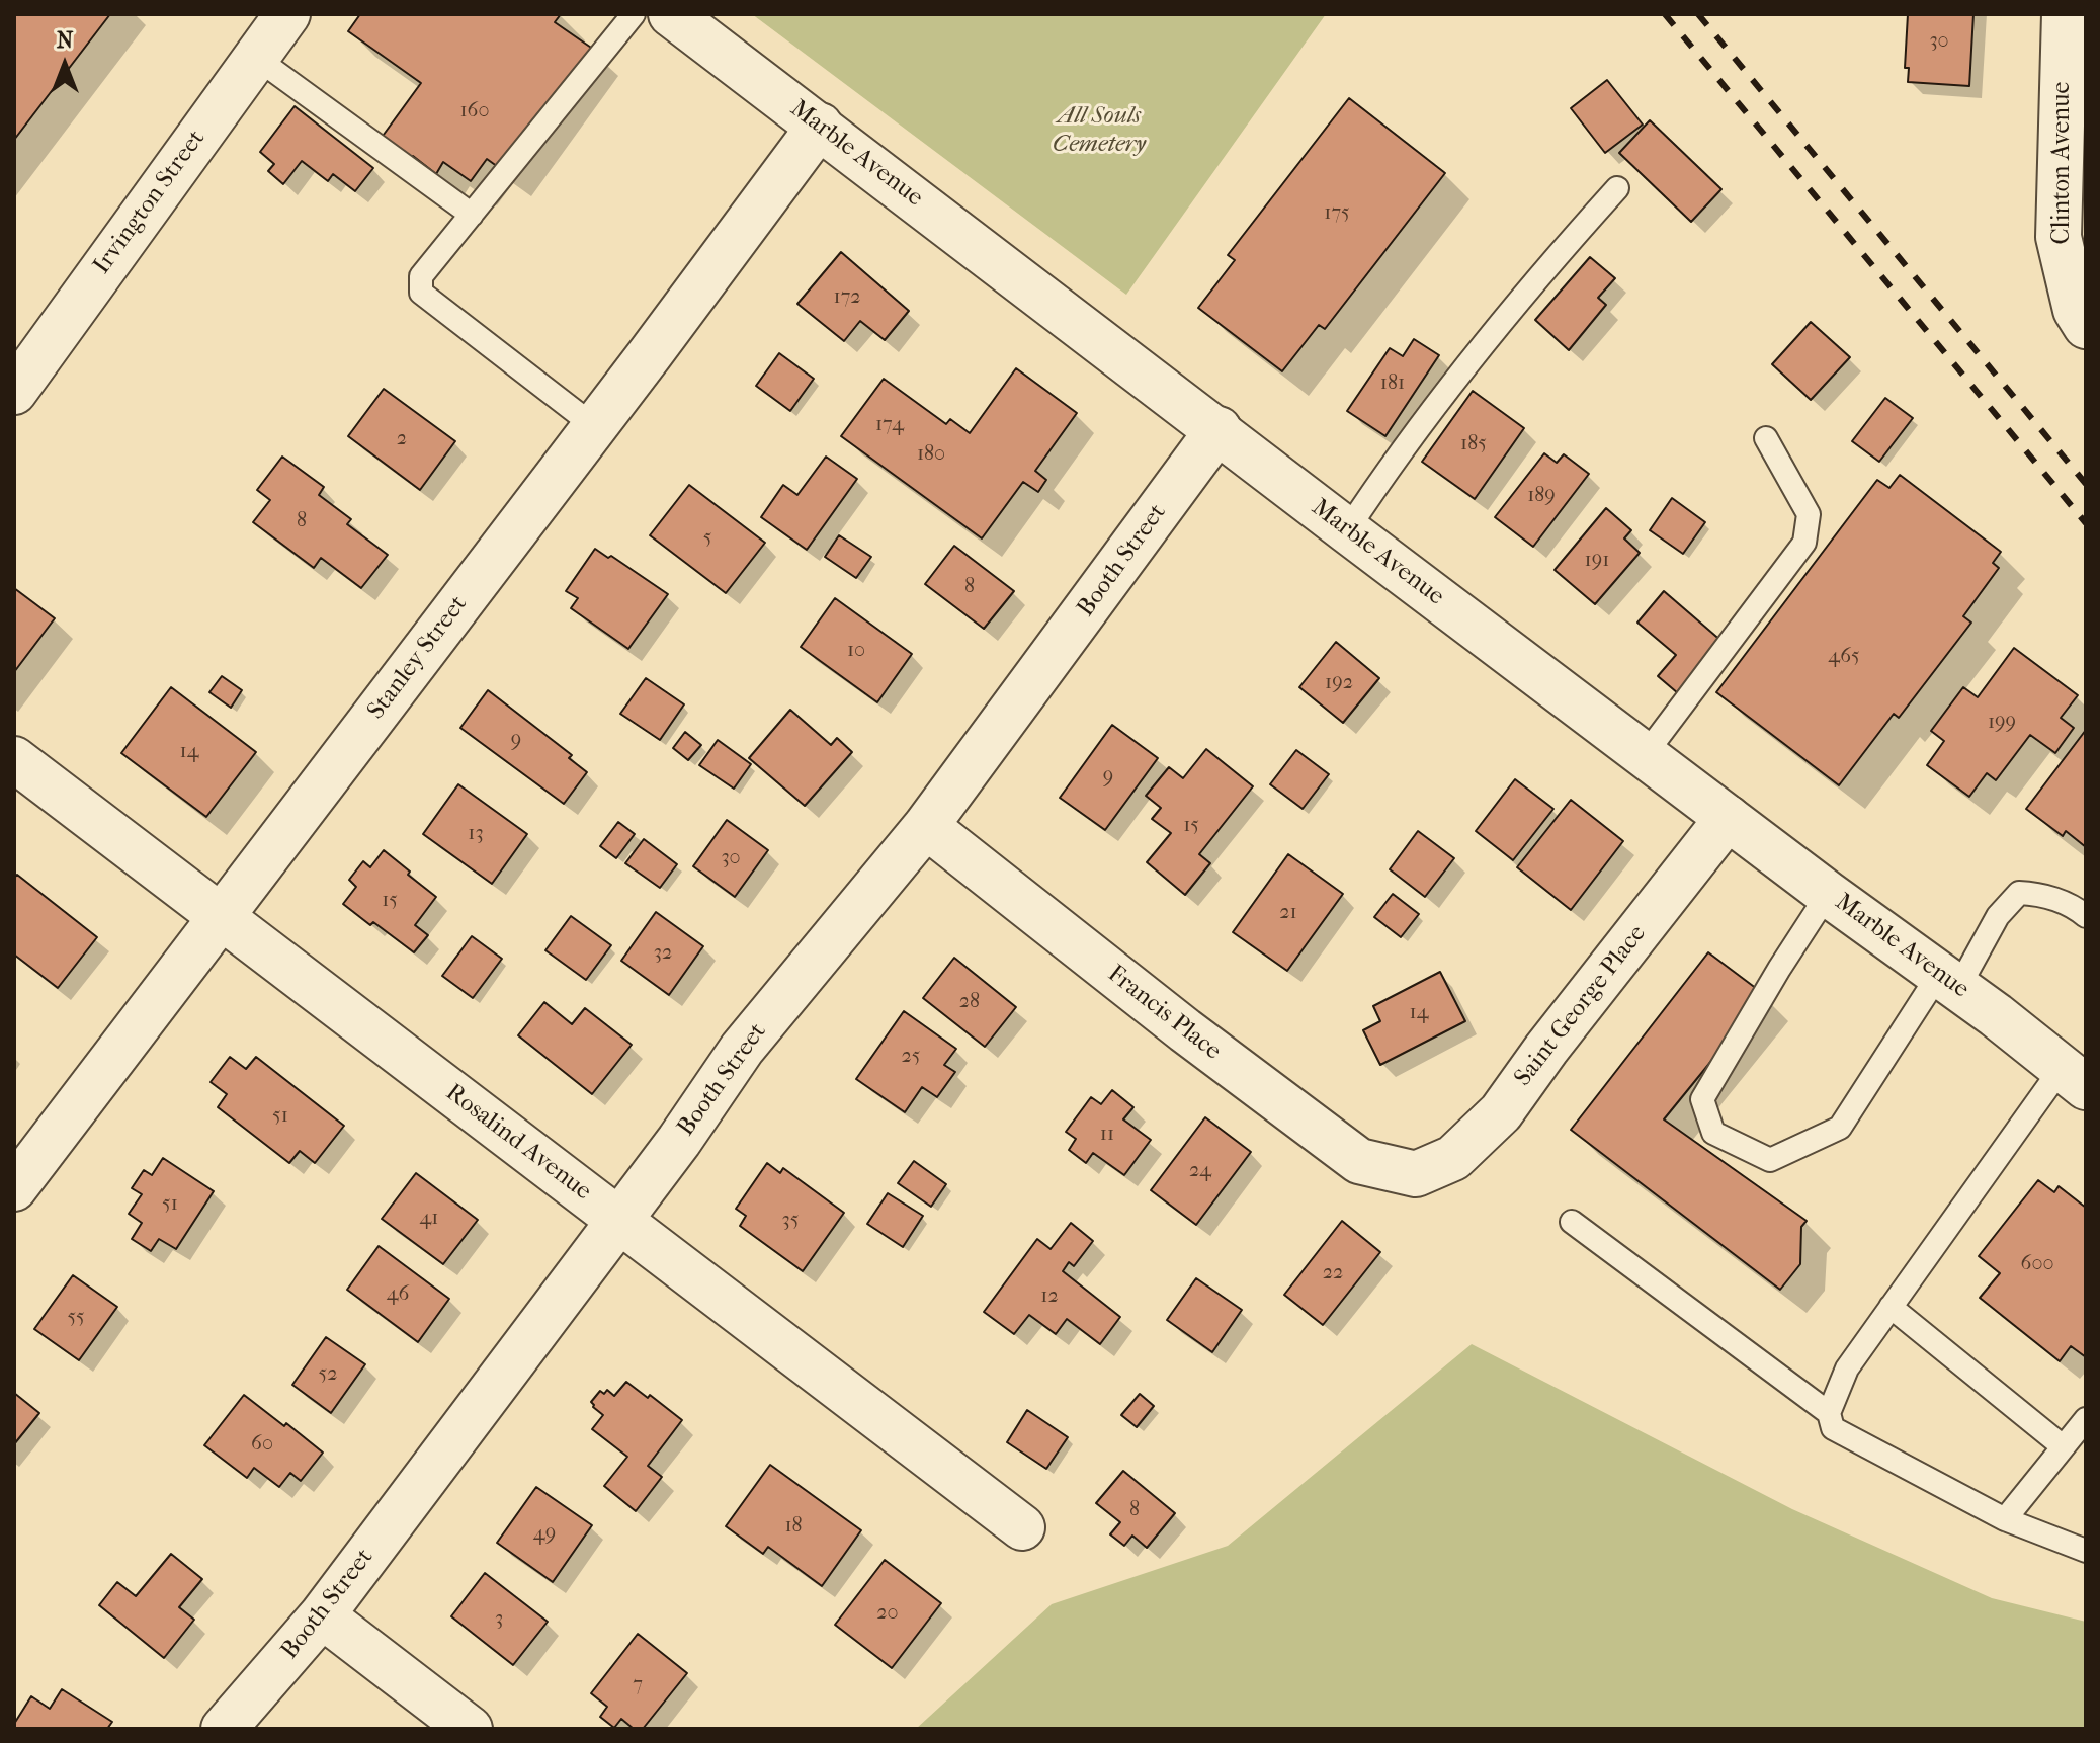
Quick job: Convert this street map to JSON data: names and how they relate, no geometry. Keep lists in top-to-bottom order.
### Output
{
  "streets": {
    "street": [
      "Marble Avenue",
      "Clinton Avenue",
      "Irvington Street",
      "Booth Street",
      "Stanley Street",
      "Saint George Place",
      "Francis Place",
      "Rosalind Avenue"
    ]
  },
  "crossings": [
    ["Marble Avenue", "Booth Street"],
    ["Marble Avenue", "Stanley Street"],
    ["Marble Avenue", "Saint George Place"],
    ["Booth Street", "Francis Place"],
    ["Booth Street", "Rosalind Avenue"],
    ["Stanley Street", "Rosalind Avenue"],
    ["Saint George Place", "Francis Place"]
  ],
  "parks": ["All Souls Cemetery"],
  "house_numbers": [
    "30",
    "160",
    "175",
    "172",
    "181",
    "174",
    "2",
    "185",
    "180",
    "189",
    "8",
    "5",
    "191",
    "8",
    "10",
    "465",
    "192",
    "199",
    "9",
    "14",
    "9",
    "15",
    "13",
    "30",
    "15",
    "21",
    "32",
    "28",
    "14",
    "25",
    "51",
    "11",
    "24",
    "51",
    "41",
    "35",
    "600",
    "22",
    "46",
    "12",
    "55",
    "52",
    "60",
    "8",
    "18",
    "49",
    "20",
    "3",
    "7"
  ],
  "north": "top"
}
